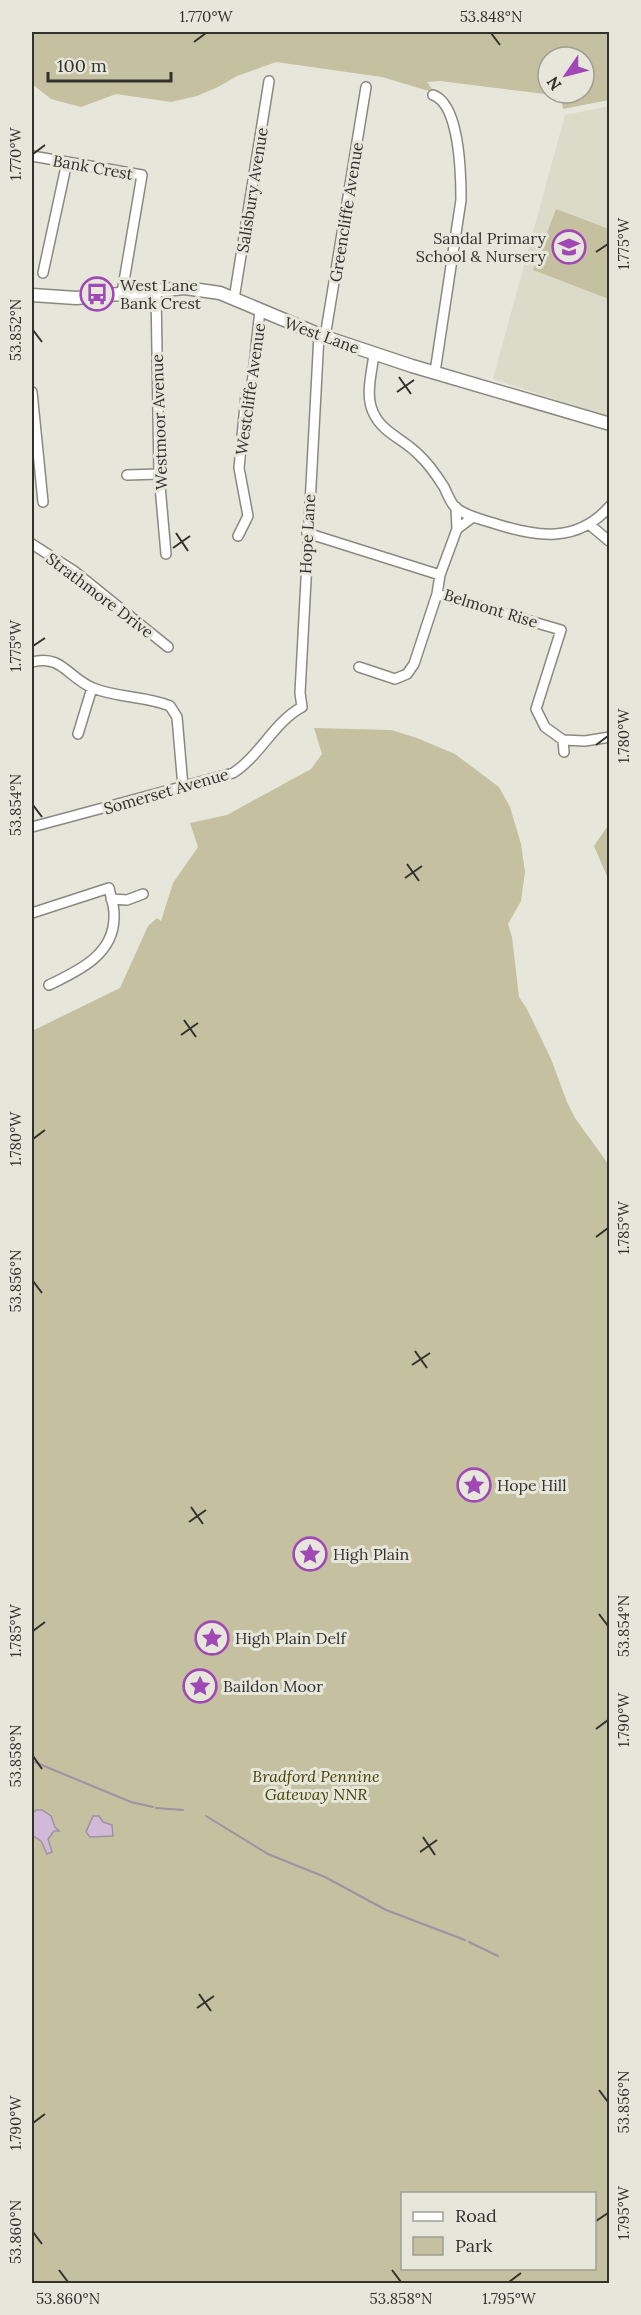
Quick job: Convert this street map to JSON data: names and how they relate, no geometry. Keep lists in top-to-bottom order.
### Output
{
  "streets": {
    "street": [
      "Bank Crest",
      "Salisbury Avenue",
      "Greencliffe Avenue",
      "West Lane",
      "Westcliffe Avenue",
      "Westmoor Avenue",
      "Hope Lane",
      "Strathmore Drive",
      "Belmont Rise",
      "Somerset Avenue"
    ]
  },
  "crossings": [
    ["Bank Crest", "West Lane"],
    ["Salisbury Avenue", "West Lane"],
    ["Greencliffe Avenue", "West Lane"],
    ["Greencliffe Avenue", "Hope Lane"],
    ["West Lane", "Westcliffe Avenue"],
    ["West Lane", "Westmoor Avenue"],
    ["West Lane", "Hope Lane"],
    ["Hope Lane", "Belmont Rise"],
    ["Hope Lane", "Somerset Avenue"]
  ],
  "parks": ["Bradford Pennine Gateway NNR"],
  "places": {
    "school or university": ["Sandal Primary School & Nursery"],
    "bus stop": ["West Lane Bank Crest"],
    "place": [
      "Hope Hill",
      "High Plain",
      "High Plain Delf",
      "Baildon Moor"
    ]
  },
  "legend": ["Road", "Park"],
  "scale_bar": "100 m",
  "north": "bottom left",
  "coordinates": [
    "1.770°W",
    "53.848°N",
    "1.775°W",
    "53.852°N",
    "1.780°W",
    "53.854°N",
    "1.785°W",
    "53.856°N",
    "1.790°W",
    "53.858°N",
    "1.795°W",
    "53.860°N"
  ]
}
